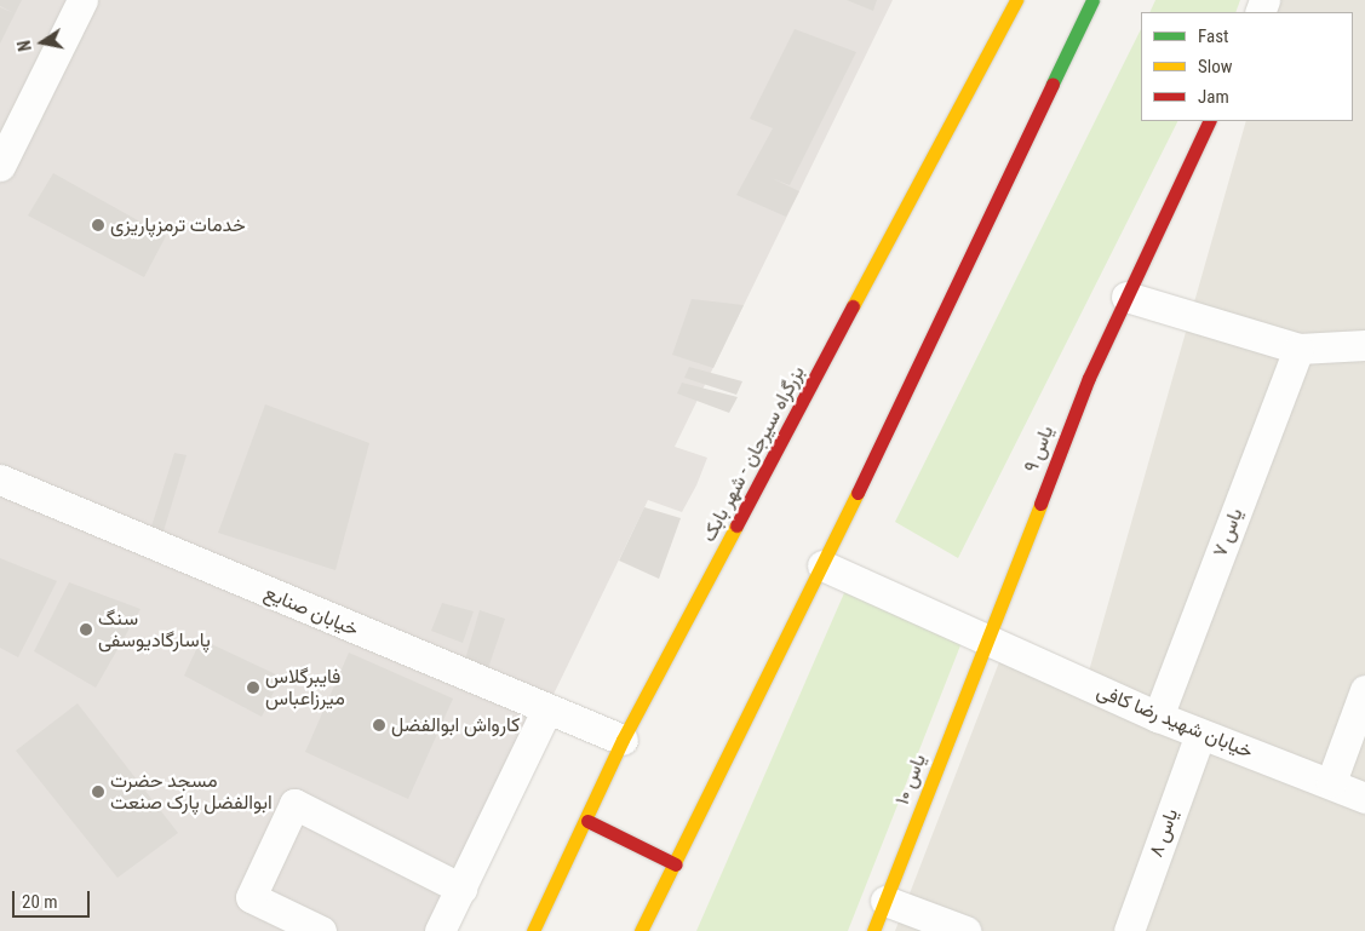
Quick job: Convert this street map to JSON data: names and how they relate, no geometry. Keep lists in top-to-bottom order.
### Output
{
  "streets": {
    "main road": ["یاس ۹", "بزرگراه سیرجان - شهر بابک", "یاس ۱۰"],
    "street": [
      "یاس ۷",
      "خیابان صنایع",
      "خیابان شهید رضا کافی",
      "یاس ۸"
    ]
  },
  "crossings": [
    ["یاس ۹", "خیابان شهید رضا کافی"],
    ["یاس ۹", "یاس ۱۰"],
    ["بزرگراه سیرجان - شهر بابک", "خیابان صنایع"],
    ["یاس ۷", "خیابان شهید رضا کافی"],
    ["خیابان شهید رضا کافی", "یاس ۱۰"],
    ["خیابان شهید رضا کافی", "یاس ۸"]
  ],
  "places": [
    "خدمات ترمزپاریزی",
    "سنگ پاسارگادیوسفی",
    "فایبرگلاس میرزاعباس",
    "کارواش ابوالفضل",
    "مسجد حضرت ابوالفضل پارک صنعت"
  ],
  "legend": ["Fast", "Slow", "Jam"],
  "scale_bar": "20 m",
  "north": "left"
}
